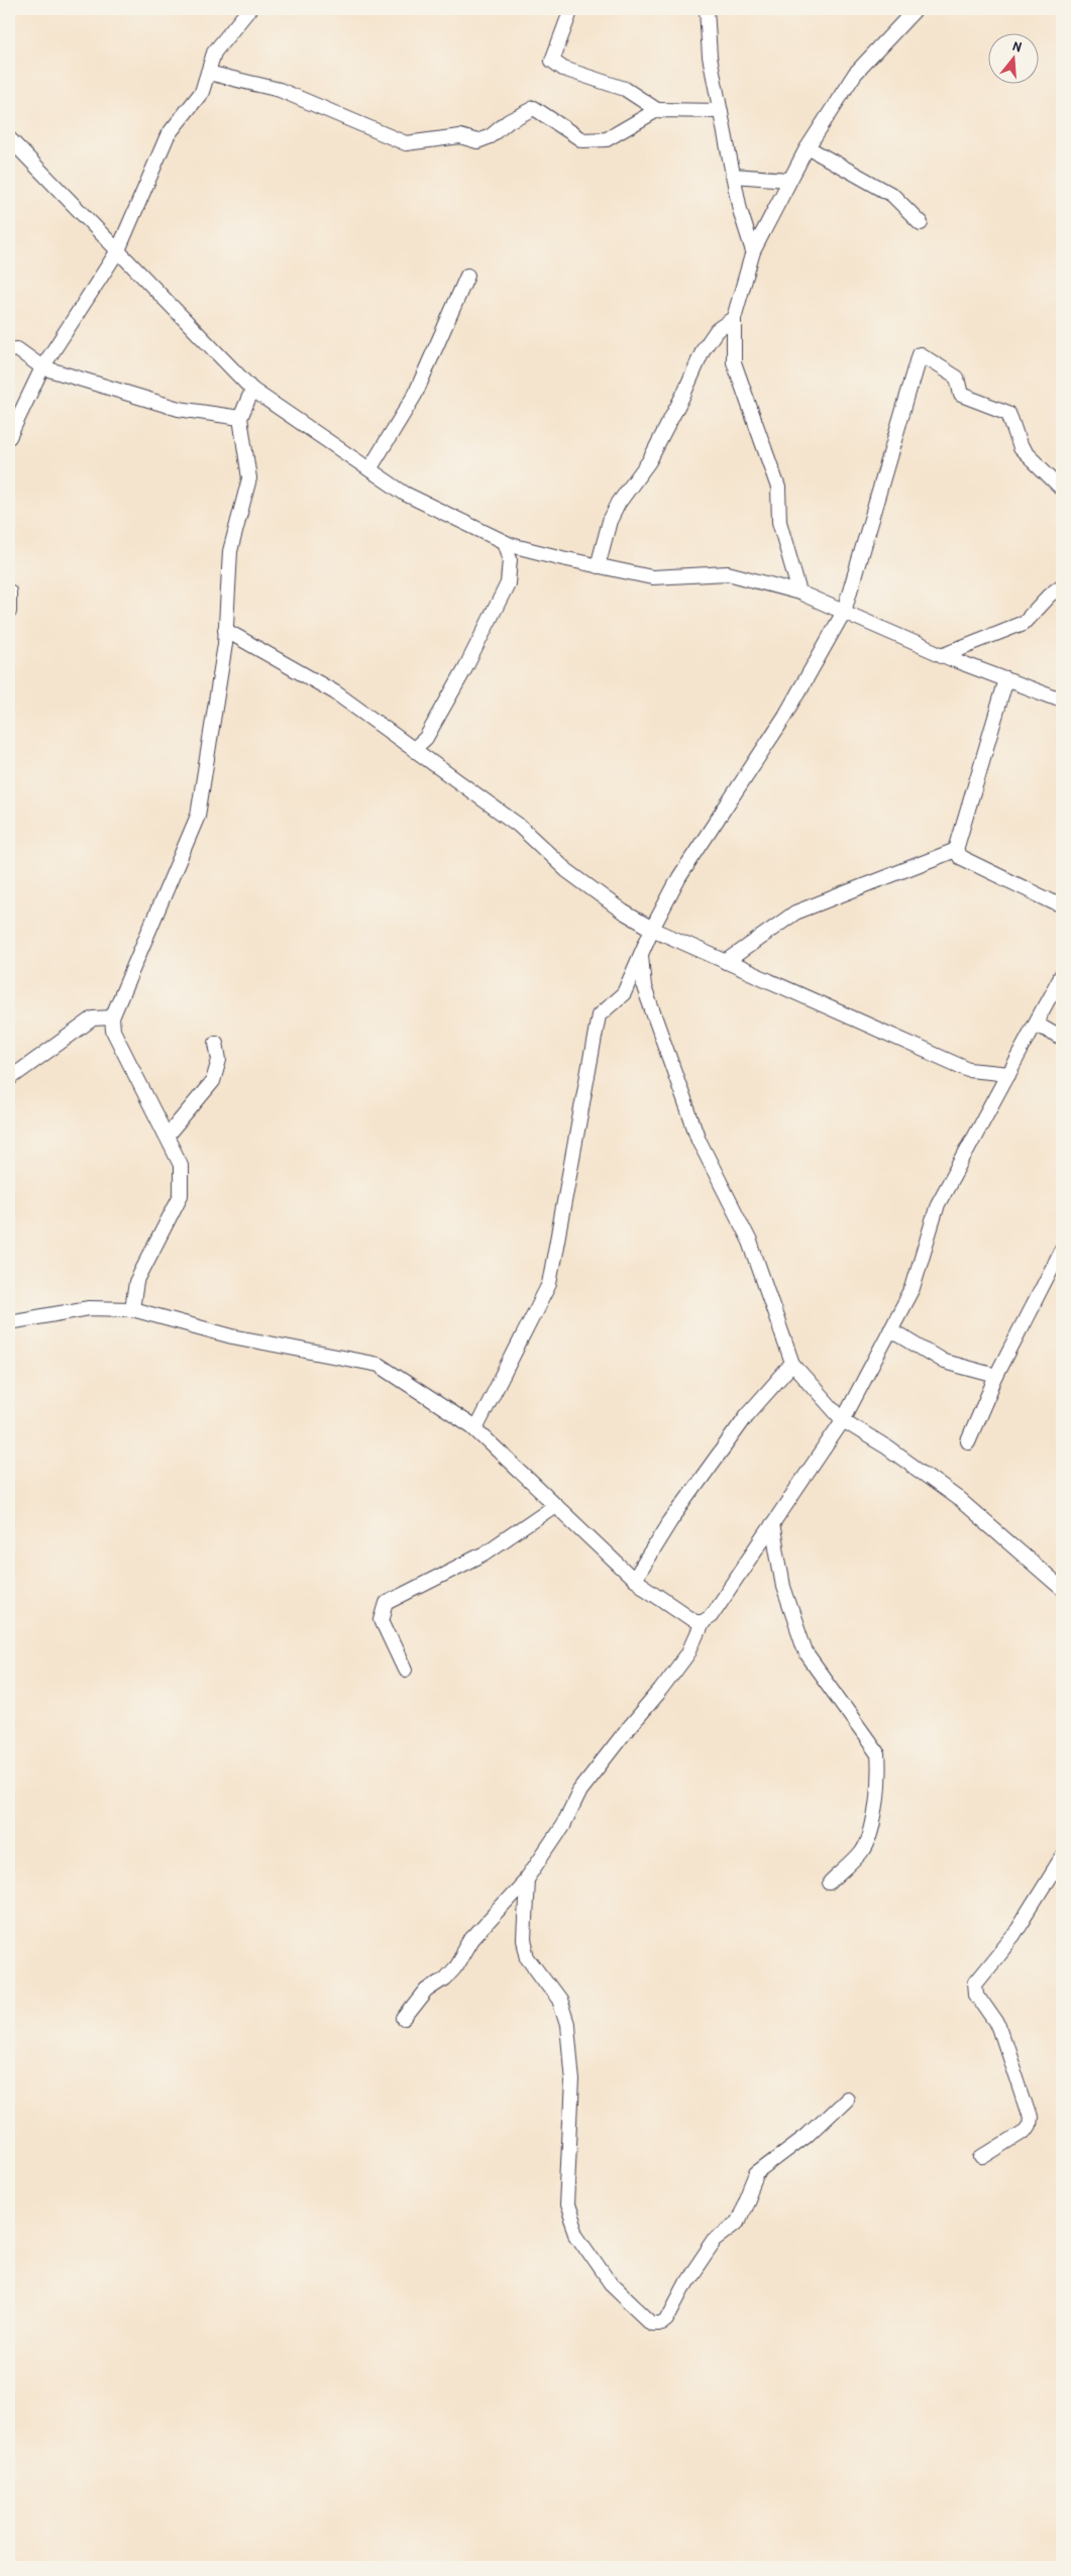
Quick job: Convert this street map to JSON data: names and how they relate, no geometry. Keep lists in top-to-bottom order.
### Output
{
  "north": "top"
}
